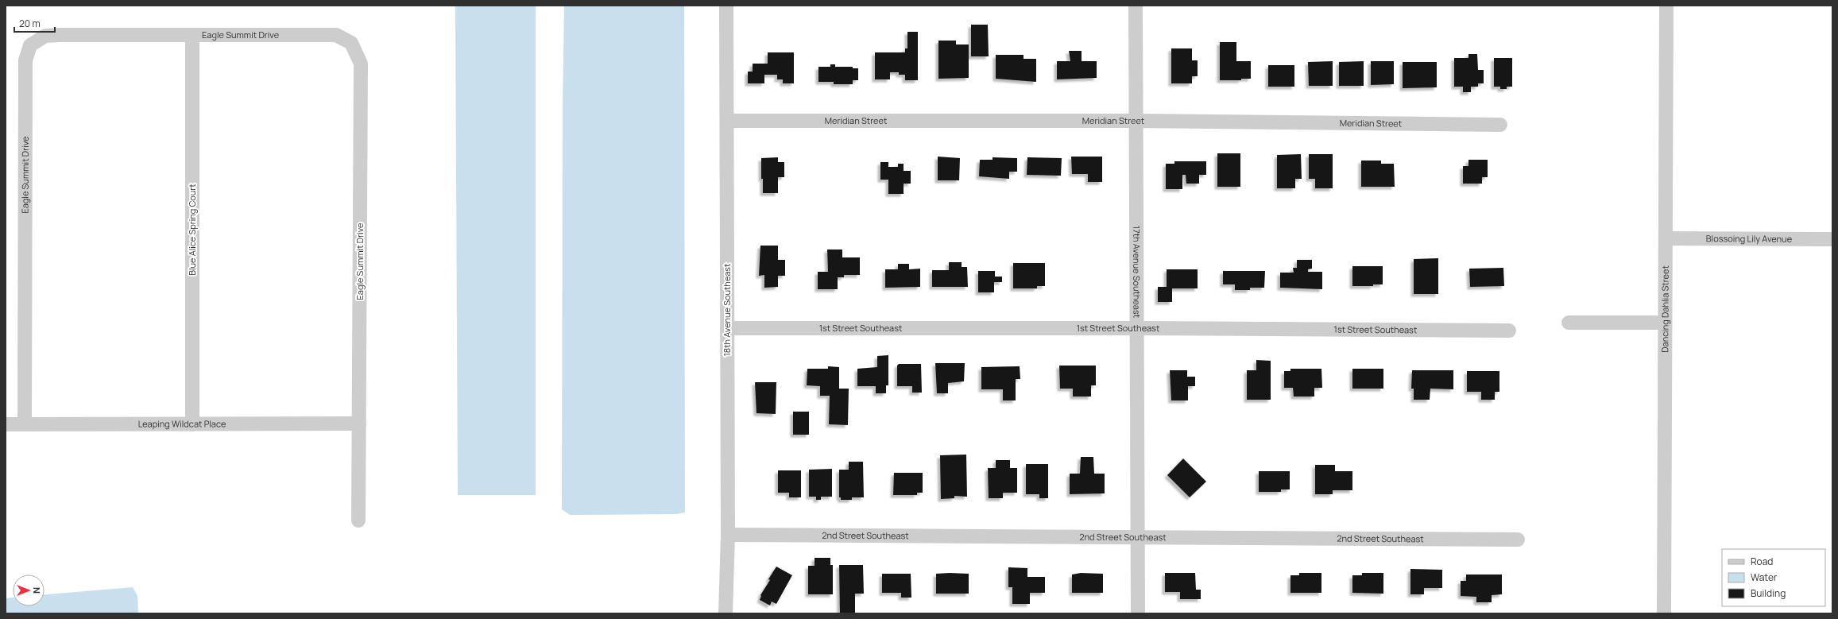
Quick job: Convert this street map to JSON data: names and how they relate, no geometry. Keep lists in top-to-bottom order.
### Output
{
  "streets": {
    "street": [
      "Eagle Summit Drive",
      "Meridian Street",
      "Blue Alice Spring Court",
      "Blossoing Lily Avenue",
      "17th Avenue Southeast",
      "18th Avenue Southeast",
      "Dancing Dahlia Street",
      "1st Street Southeast",
      "Leaping Wildcat Place",
      "2nd Street Southeast"
    ]
  },
  "crossings": [
    ["Eagle Summit Drive", "Blue Alice Spring Court"],
    ["Eagle Summit Drive", "Leaping Wildcat Place"],
    ["Meridian Street", "17th Avenue Southeast"],
    ["Meridian Street", "18th Avenue Southeast"],
    ["Blue Alice Spring Court", "Leaping Wildcat Place"],
    ["Blossoing Lily Avenue", "Dancing Dahlia Street"],
    ["17th Avenue Southeast", "1st Street Southeast"],
    ["17th Avenue Southeast", "2nd Street Southeast"],
    ["18th Avenue Southeast", "1st Street Southeast"],
    ["18th Avenue Southeast", "2nd Street Southeast"]
  ],
  "legend": ["Road", "Water", "Building"],
  "scale_bar": "20 m",
  "north": "right"
}
